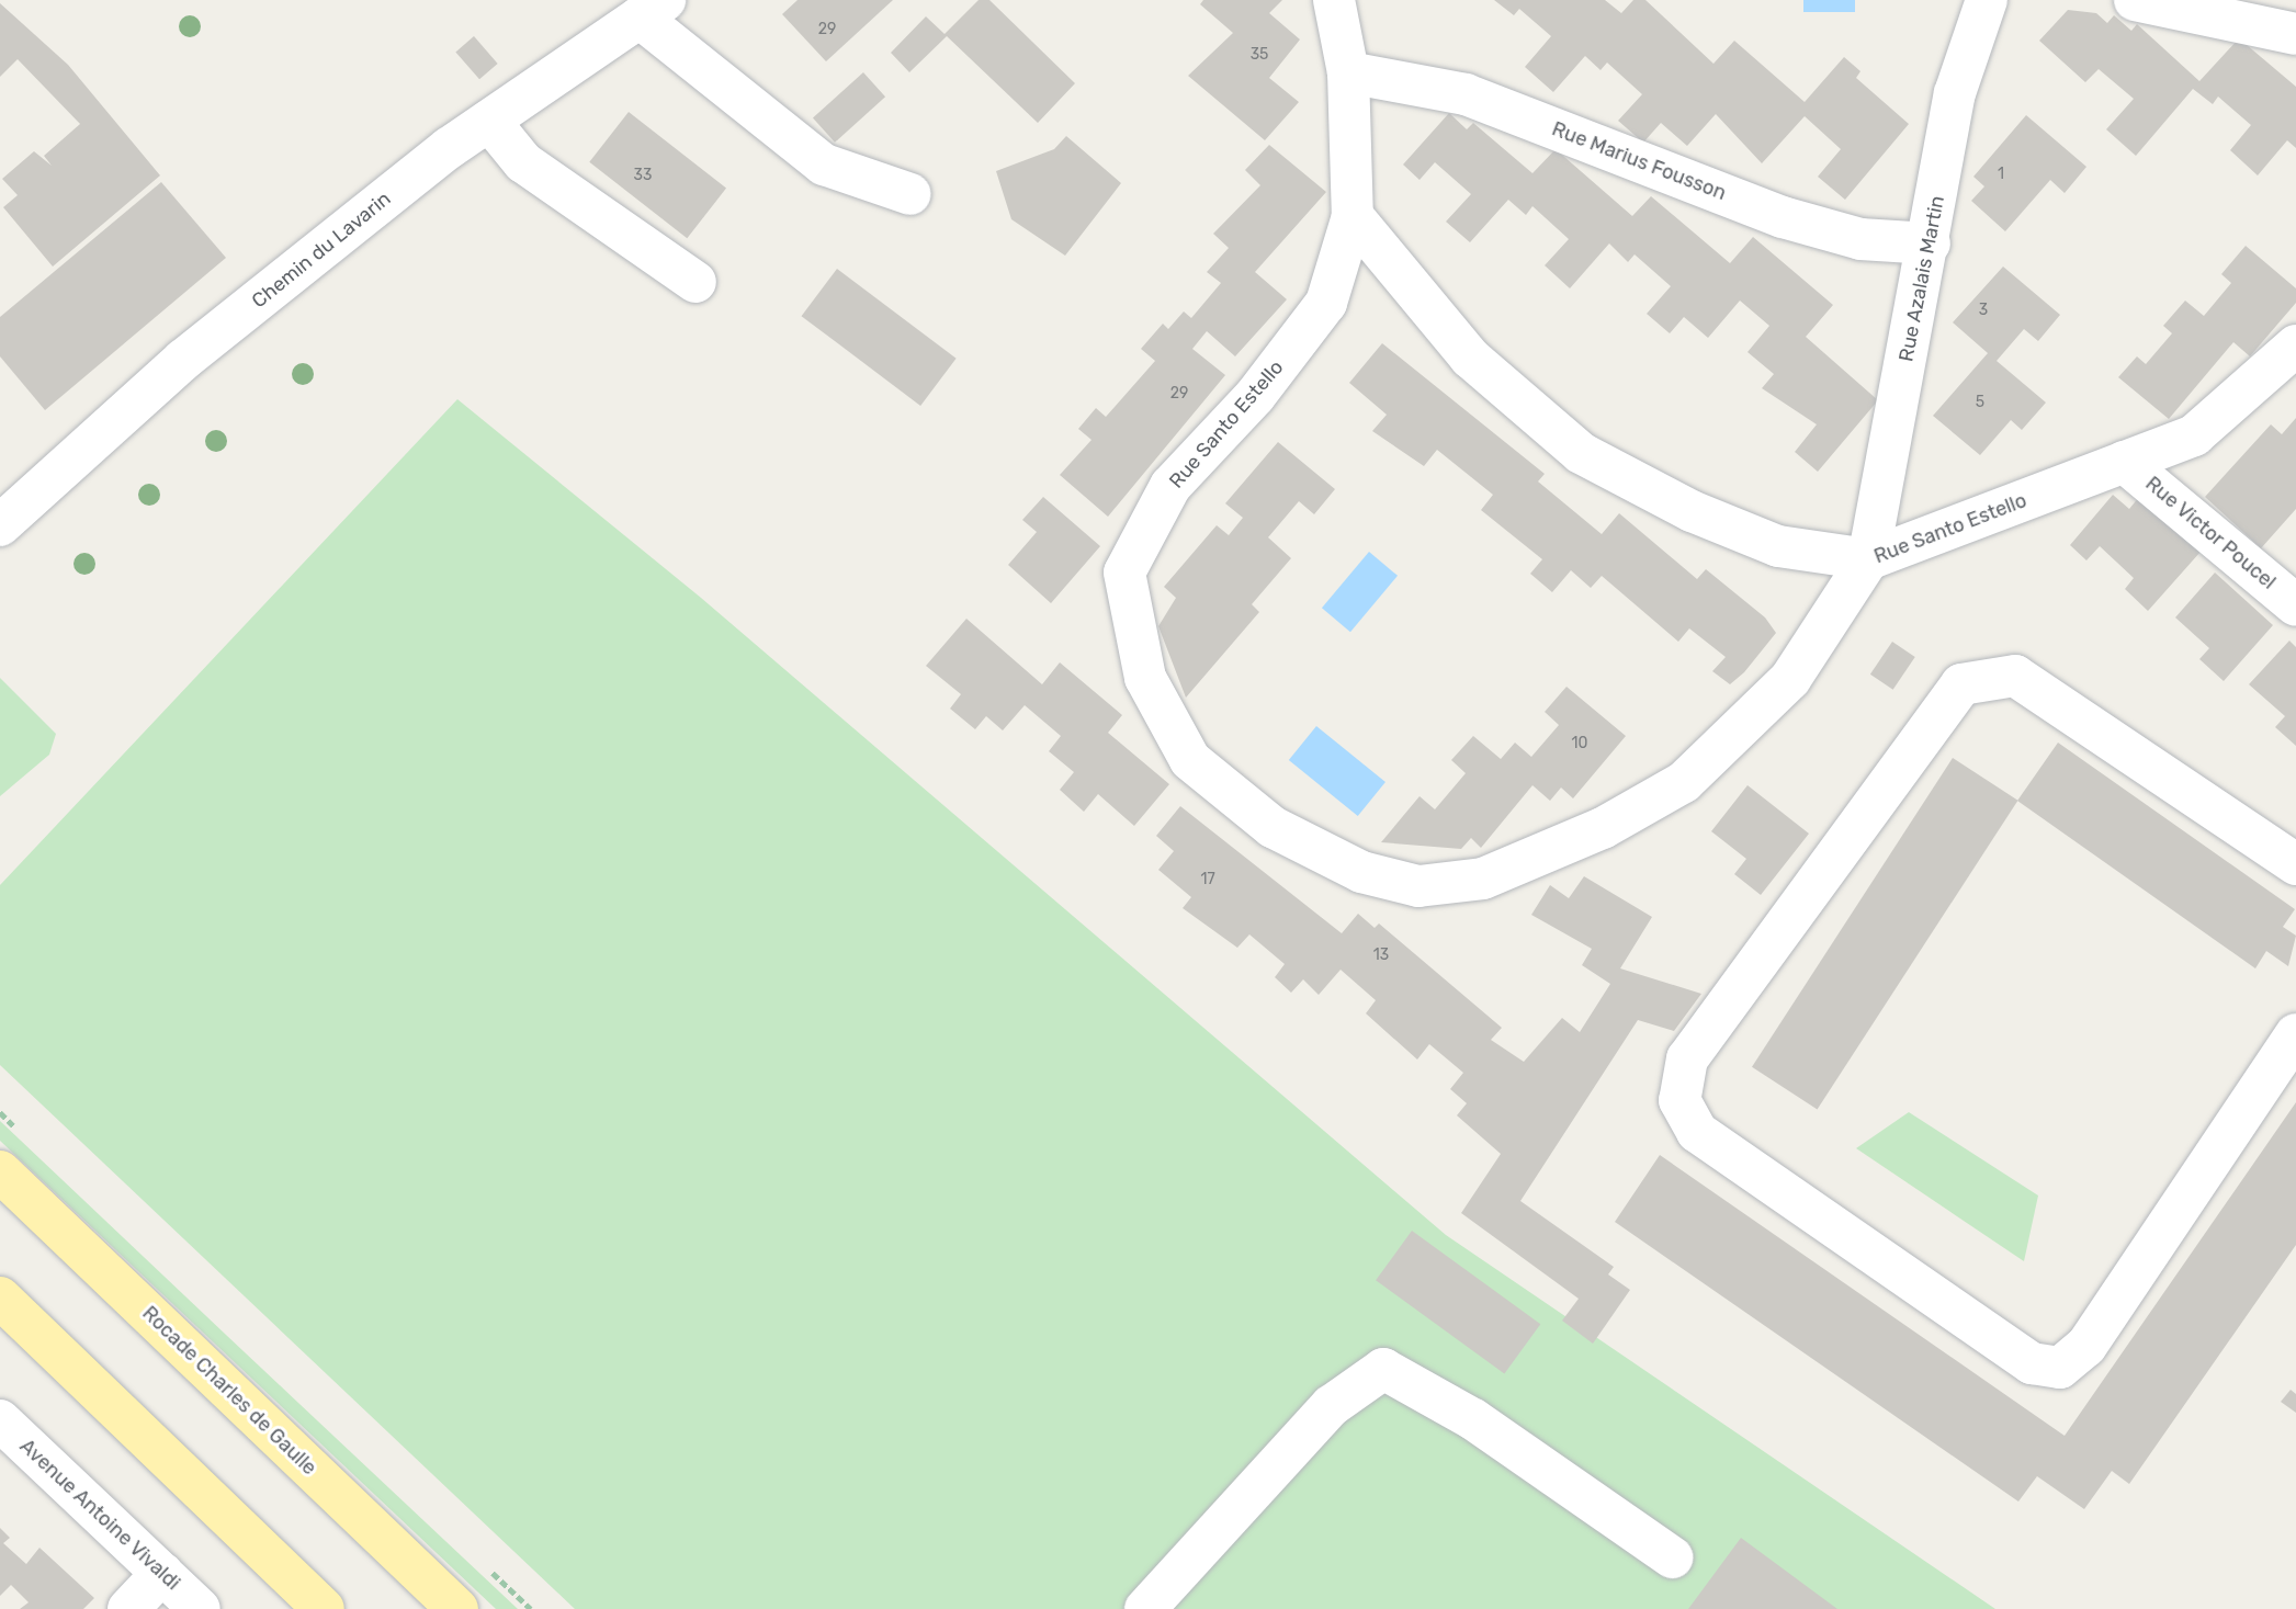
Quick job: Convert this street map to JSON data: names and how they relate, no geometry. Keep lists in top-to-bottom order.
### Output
{
  "streets": {
    "main road": ["Rocade Charles de Gaulle"],
    "street": [
      "Rue Marius Fousson",
      "Chemin du Lavarin",
      "Rue Azalais Martin",
      "Rue Santo Estello",
      "Rue Victor Poucel",
      "Avenue Antoine Vivaldi"
    ]
  },
  "crossings": [
    ["Rue Marius Fousson", "Rue Azalais Martin"],
    ["Rue Marius Fousson", "Rue Santo Estello"],
    ["Rue Azalais Martin", "Rue Santo Estello"],
    ["Rue Santo Estello", "Rue Victor Poucel"]
  ],
  "house_numbers": [
    "29",
    "35",
    "1",
    "33",
    "3",
    "29",
    "5",
    "10",
    "17",
    "13"
  ]
}
